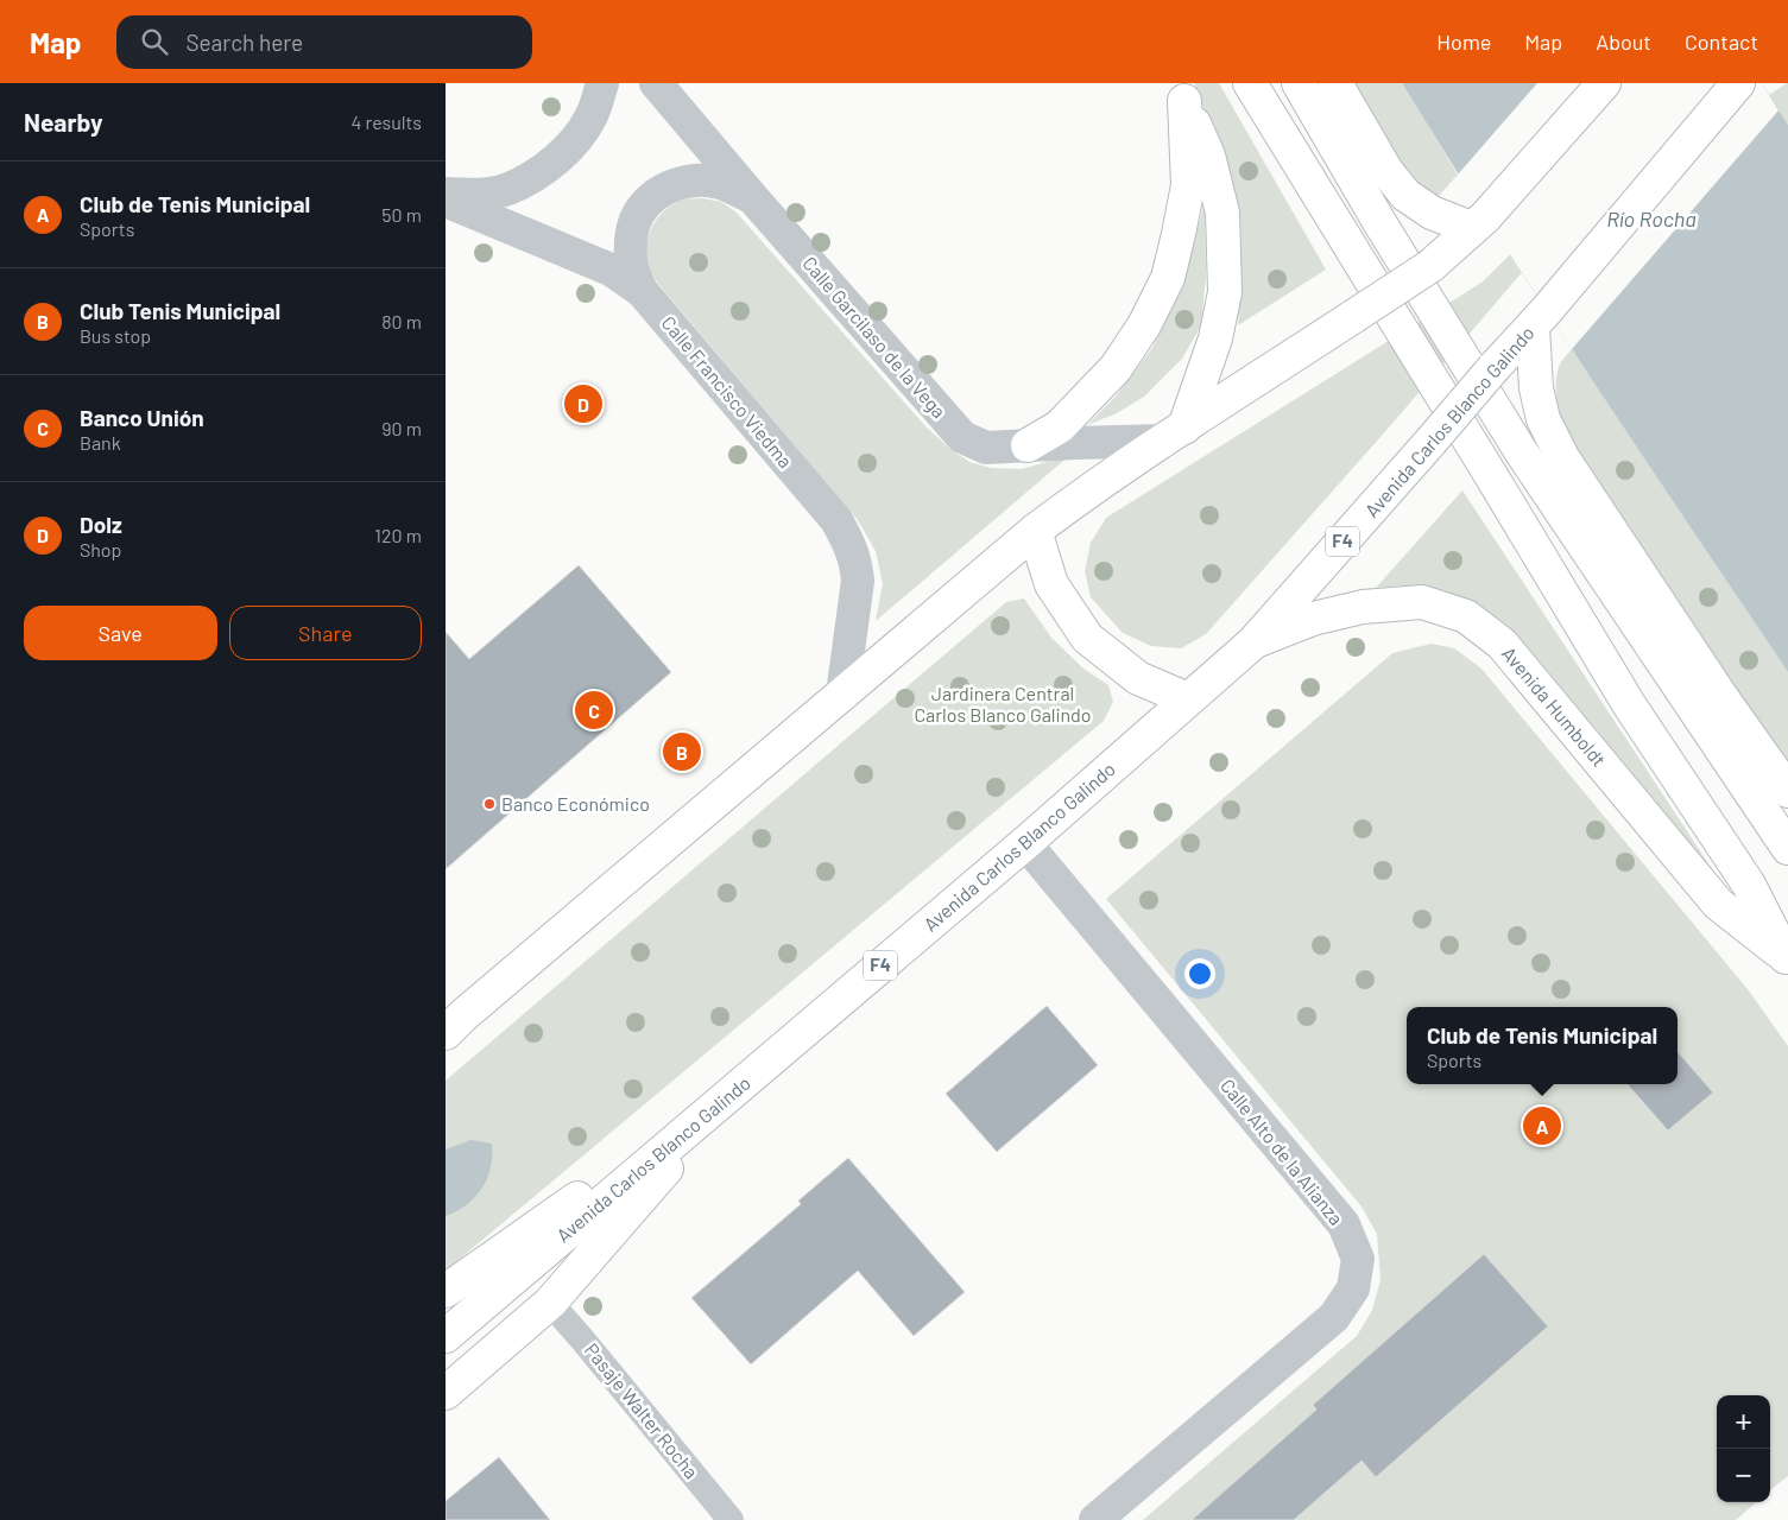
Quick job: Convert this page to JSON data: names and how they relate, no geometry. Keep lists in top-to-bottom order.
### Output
{
  "streets": {
    "main road": ["Avenida Carlos Blanco Galindo", "F4", "Avenida Humboldt"],
    "street": ["Calle Garcilaso de la Vega", "Calle Francisco Viedma", "Calle Alto de la Alianza"],
    "lane": ["Pasaje Walter Rocha"]
  },
  "crossings": [
    ["Avenida Carlos Blanco Galindo", "F4"],
    ["Avenida Carlos Blanco Galindo", "Avenida Humboldt"],
    ["Avenida Carlos Blanco Galindo", "Calle Alto de la Alianza"]
  ],
  "water": ["Río Rocha"],
  "parks": ["Jardinera Central Carlos Blanco Galindo"],
  "places": ["Banco Económico"],
  "page": {
    "header": "Map",
    "search": "Search here",
    "nav": [
      "Home",
      "Map",
      "About",
      "Contact"
    ],
    "heading": ["Nearby", "4 results"],
    "list": [
      {
        "mark": "A",
        "name": "Club de Tenis Municipal",
        "note": "Sports",
        "value": "50 m"
      },
      {
        "mark": "B",
        "name": "Club Tenis Municipal",
        "note": "Bus stop",
        "value": "80 m"
      },
      {
        "mark": "C",
        "name": "Banco Unión",
        "note": "Bank",
        "value": "90 m"
      },
      {
        "mark": "D",
        "name": "Dolz",
        "note": "Shop",
        "value": "120 m"
      }
    ],
    "pins": [
      "D",
      "C",
      "B",
      "A"
    ],
    "buttons": ["Save", "Share"],
    "popup": ["Club de Tenis Municipal", "Sports"],
    "map_buttons": ["+", "−"]
  }
}
